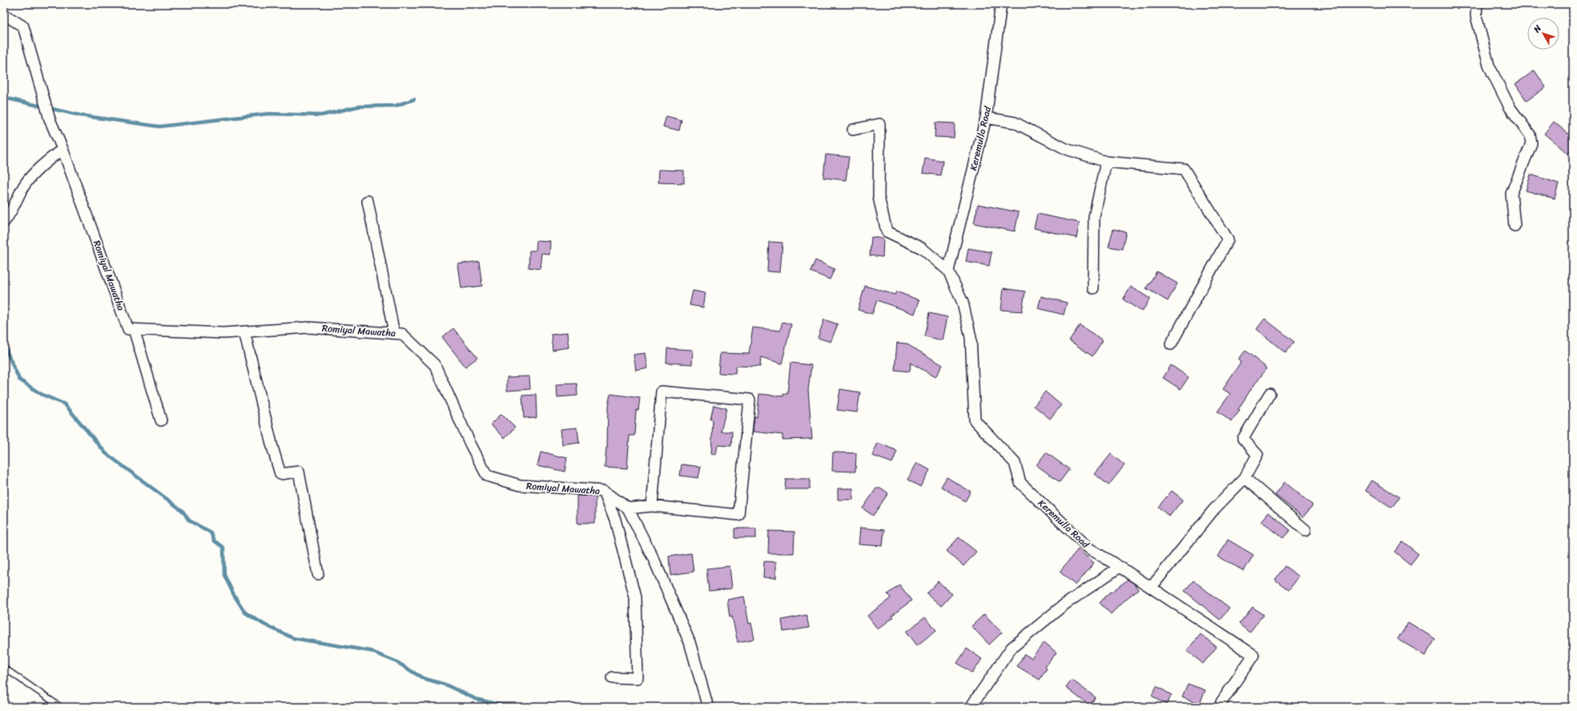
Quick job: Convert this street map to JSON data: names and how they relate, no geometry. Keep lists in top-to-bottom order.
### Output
{
  "streets": {
    "street": ["Keremulla Road", "Romiyal Mawatha"]
  },
  "north": "top left"
}
